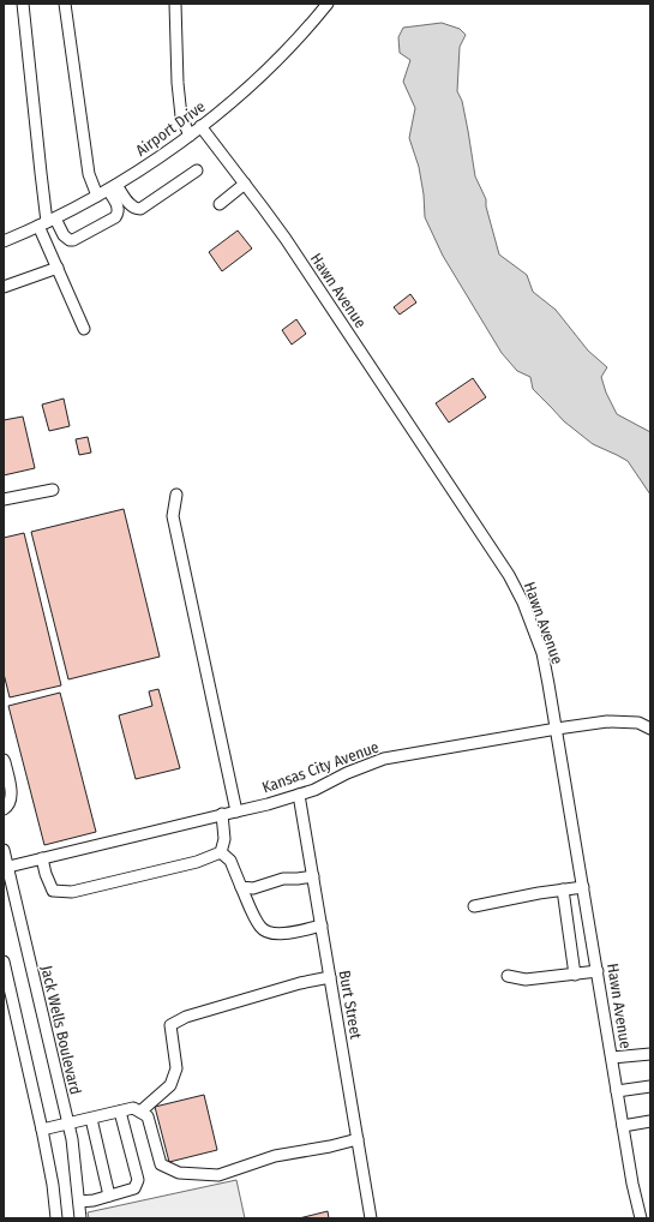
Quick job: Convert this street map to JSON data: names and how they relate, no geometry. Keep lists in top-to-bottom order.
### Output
{
  "streets": {
    "street": [
      "Airport Drive",
      "Hawn Avenue",
      "Kansas City Avenue",
      "Burt Street",
      "Jack Wells Boulevard"
    ]
  },
  "crossings": [
    ["Airport Drive", "Hawn Avenue"],
    ["Hawn Avenue", "Kansas City Avenue"],
    ["Kansas City Avenue", "Burt Street"],
    ["Kansas City Avenue", "Jack Wells Boulevard"]
  ]
}
